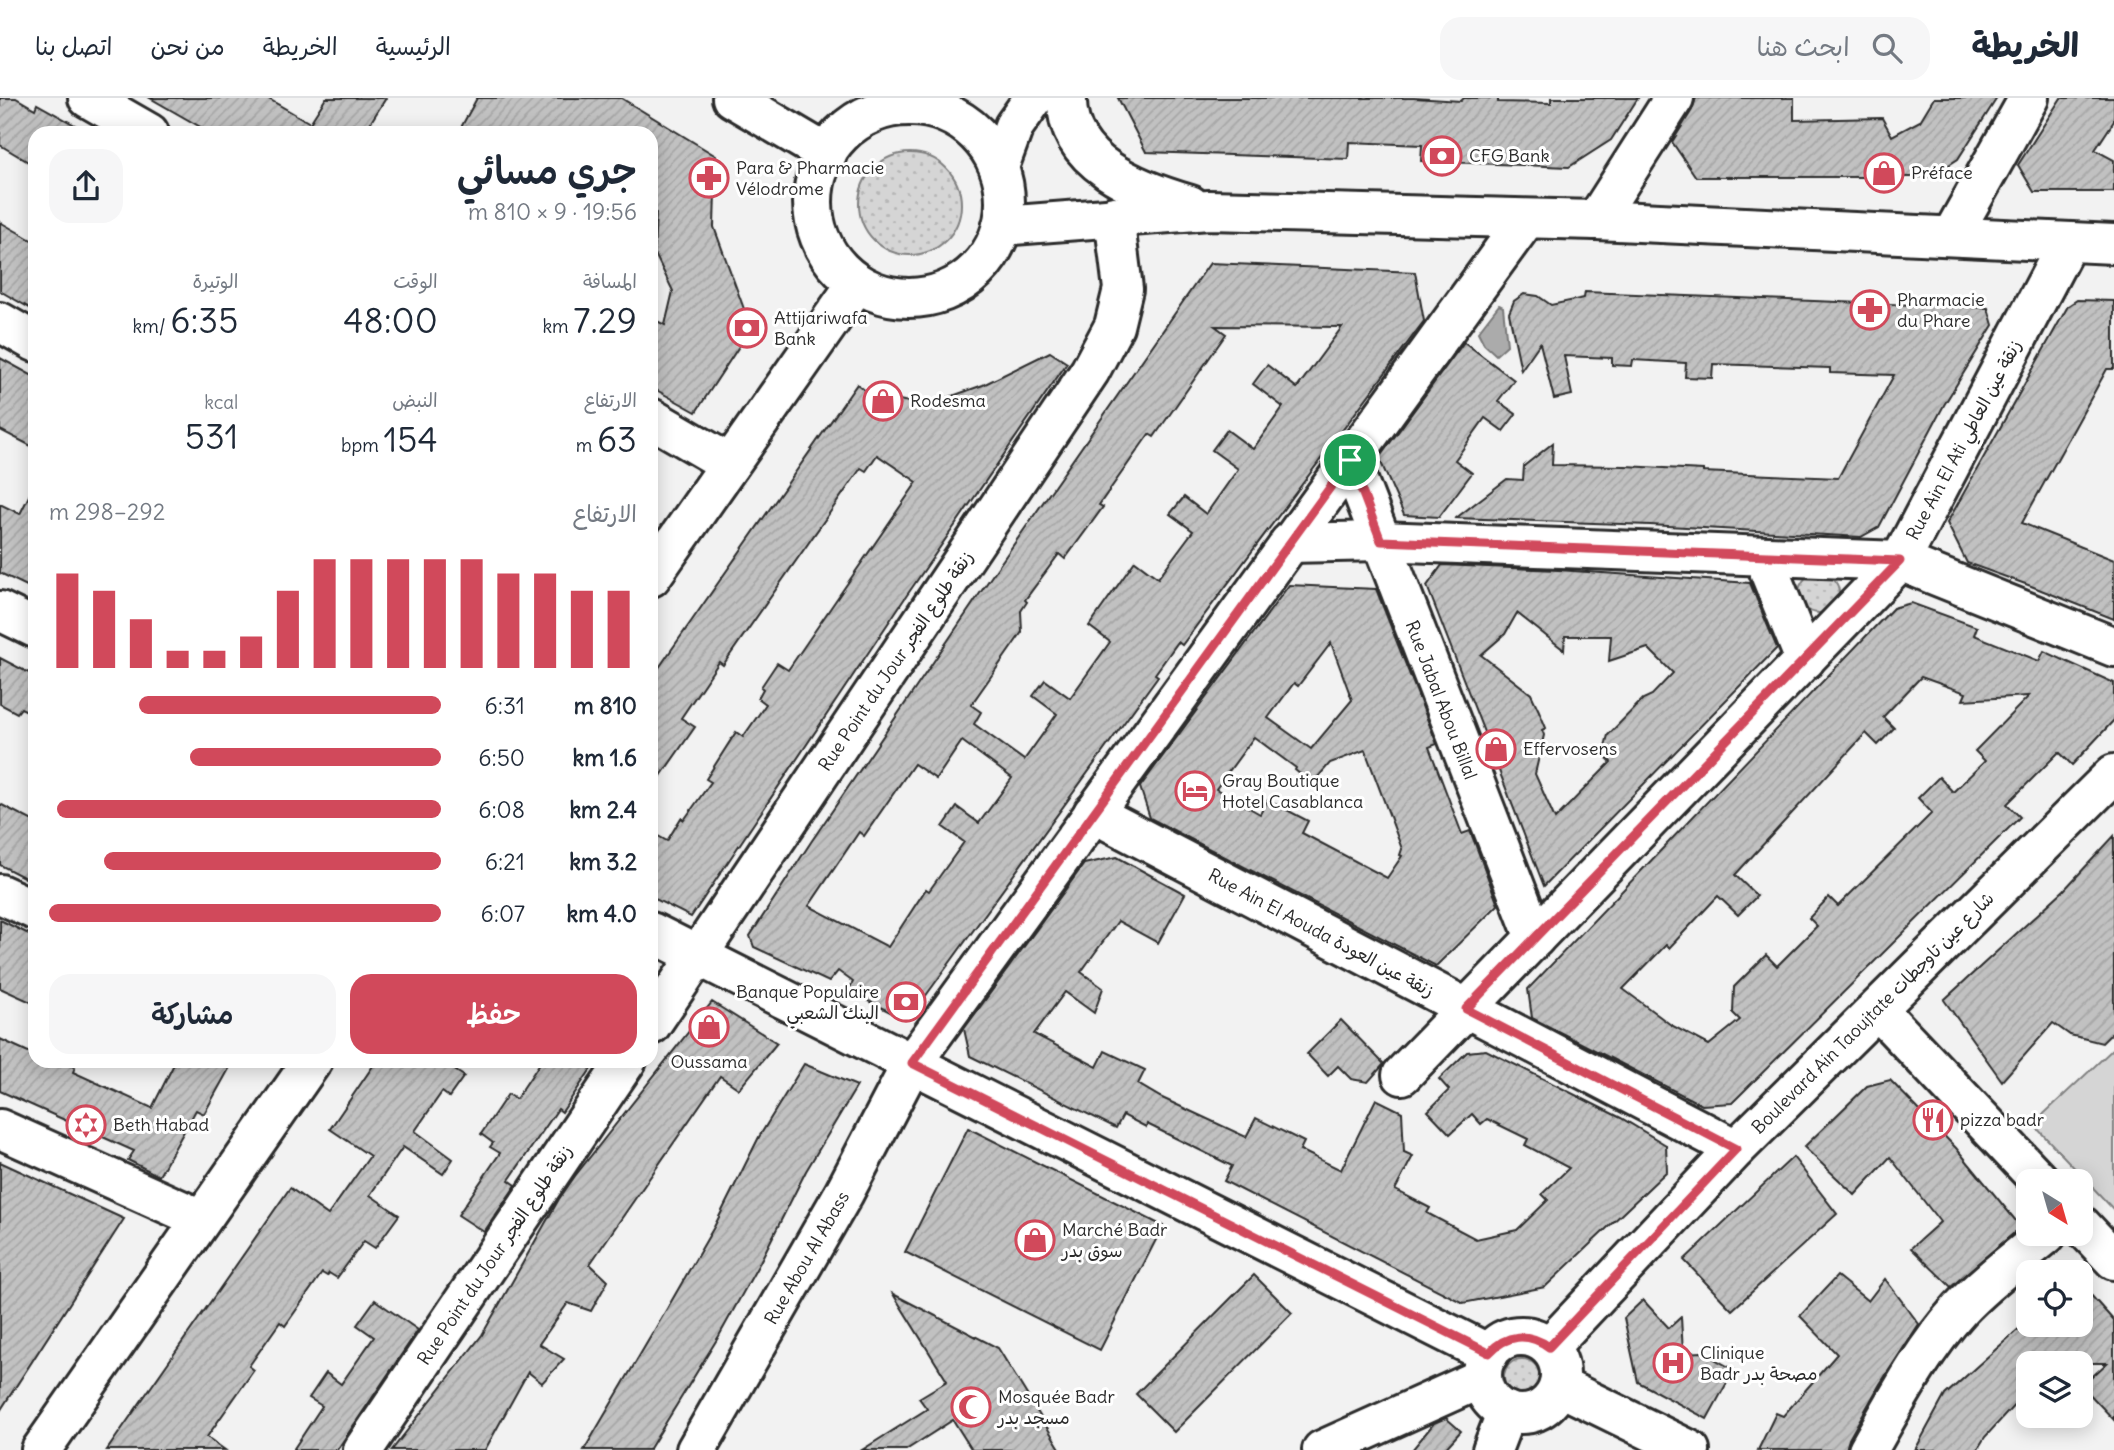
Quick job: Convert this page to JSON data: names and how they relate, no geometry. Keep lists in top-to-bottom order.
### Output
{
  "streets": {
    "street": [
      "Rue Ain El Ati زنقة عين العاطي",
      "Rue Point du Jour زنقة طلوع الفجر",
      "Rue Jabal Abou Billal",
      "Rue Ain El Aouda زنقة عين العودة",
      "Boulevard Ain Taoujtate شارع عين تاوجطات",
      "Rue Abou Al Abass"
    ]
  },
  "crossings": [
    ["Rue Ain El Ati زنقة عين العاطي", "Rue Jabal Abou Billal"],
    ["Rue Ain El Ati زنقة عين العاطي", "Rue Ain El Aouda زنقة عين العودة"],
    ["Rue Jabal Abou Billal", "Rue Abou Al Abass"],
    ["Rue Ain El Aouda زنقة عين العودة", "Boulevard Ain Taoujtate شارع عين تاوجطات"],
    ["Rue Ain El Aouda زنقة عين العودة", "Rue Abou Al Abass"]
  ],
  "places": {
    "bank": ["CFG Bank", "Attijariwafa Bank", "Banque Populaire البنك الشعبي"],
    "shop": [
      "Préface",
      "Rodesma",
      "Effervosens",
      "Oussama",
      "Marché Badr سوق بدر"
    ],
    "pharmacy": ["Para & Pharmacie Vélodrome", "Pharmacie du Phare"],
    "hotel": ["Gray Boutique Hotel Casablanca"],
    "restaurant": ["pizza badr"],
    "synagogue": ["Beth Habad"],
    "hospital": ["Clinique Badr مصحة بدر"],
    "mosque": ["Mosquée Badr مسجد بدر"]
  },
  "north": "bottom right",
  "page": {
    "header": "الخريطة",
    "search": "ابحث هنا",
    "nav": [
      "الرئيسية",
      "الخريطة",
      "من نحن",
      "اتصل بنا"
    ],
    "heading": ["جري مسائي", "19:56 · 9 × 810 m"],
    "stats": [
      ["المسافة", "7.29 km"],
      ["الوقت", "48:00"],
      ["الوتيرة", "6:35 /km"],
      ["الارتفاع", "63 m"],
      ["النبض", "154 bpm"],
      ["kcal", "531"]
    ],
    "chart": ["الارتفاع", "292–298 m"],
    "list": [
      {
        "name": "810 m",
        "note": "6:31"
      },
      {
        "name": "1.6 km",
        "note": "6:50"
      },
      {
        "name": "2.4 km",
        "note": "6:08"
      },
      {
        "name": "3.2 km",
        "note": "6:21"
      },
      {
        "name": "4.0 km",
        "note": "6:07"
      }
    ],
    "buttons": ["حفظ", "مشاركة"]
  }
}
